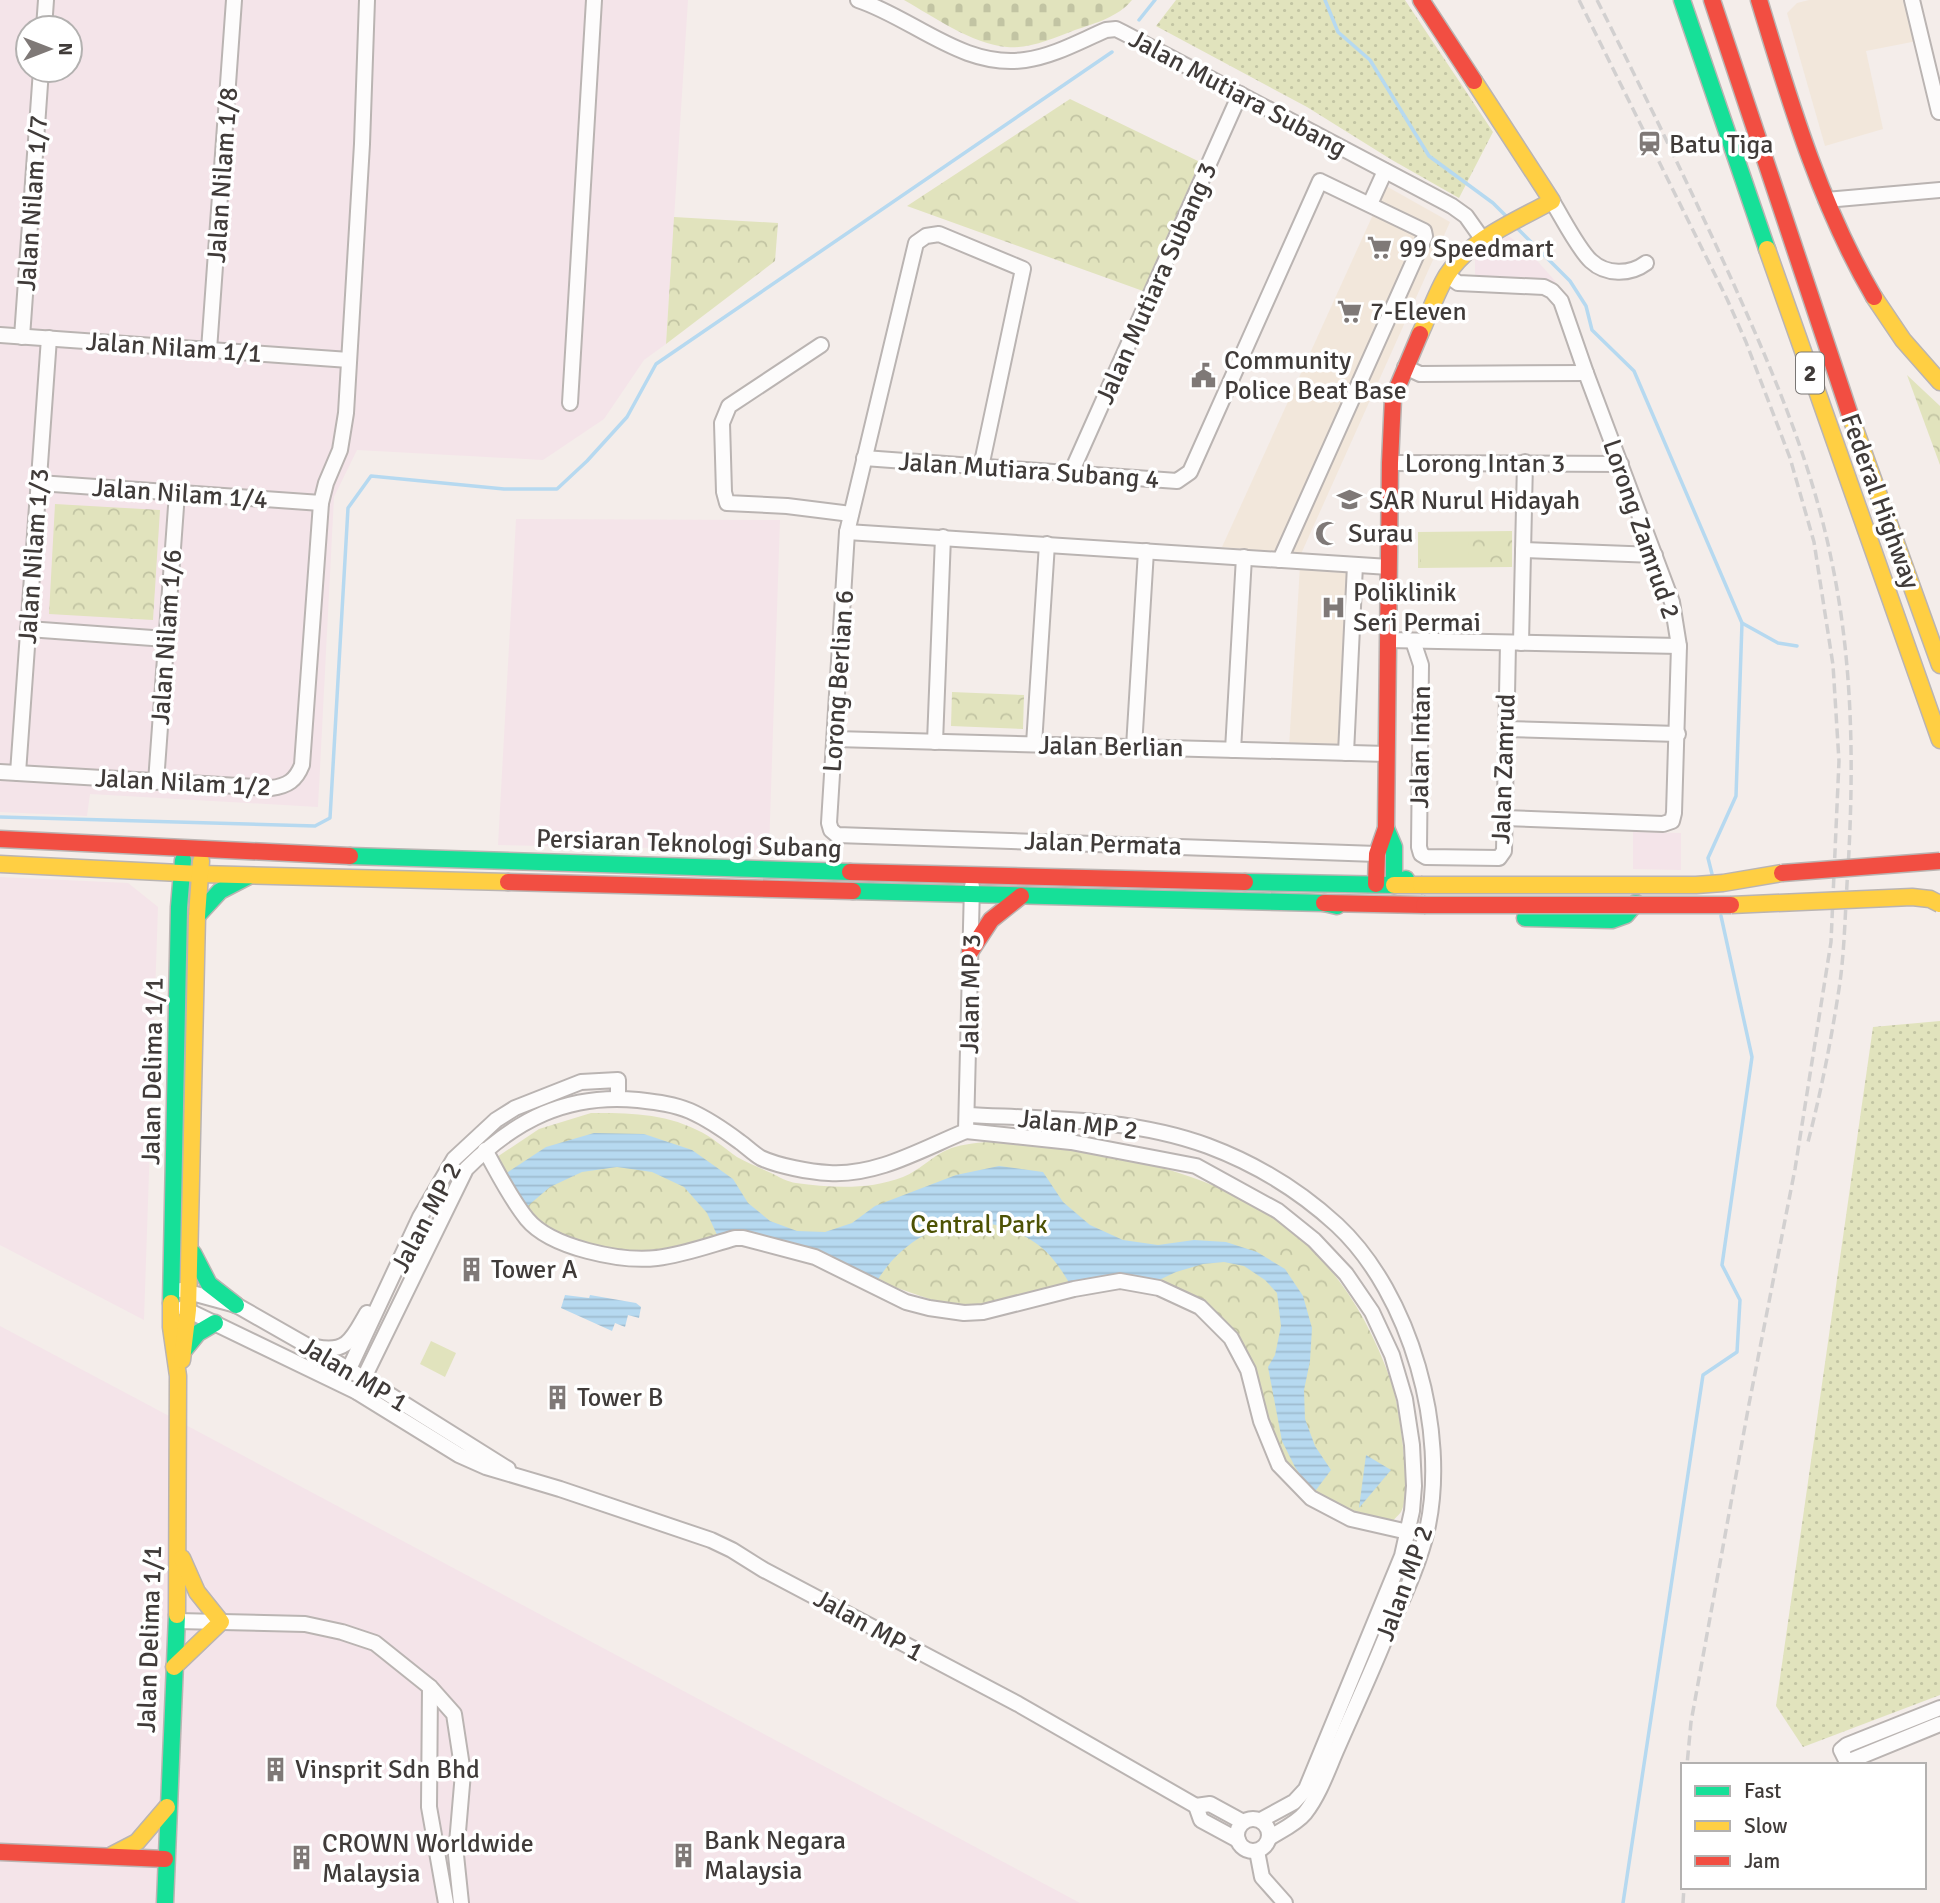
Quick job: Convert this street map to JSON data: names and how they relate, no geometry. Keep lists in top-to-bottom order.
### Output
{
  "streets": {
    "main road": [
      "2",
      "Federal Highway",
      "Persiaran Teknologi Subang",
      "Jalan Delima 1/1"
    ],
    "street": [
      "Jalan Mutiara Subang",
      "Jalan Nilam 1/8",
      "Jalan Nilam 1/7",
      "Jalan Mutiara Subang 3",
      "Jalan Nilam 1/1",
      "Lorong Intan 3",
      "Jalan Mutiara Subang 4",
      "Jalan Nilam 1/4",
      "Lorong Zamrud 2",
      "Jalan Nilam 1/3",
      "Jalan Nilam 1/6",
      "Lorong Berlian 6",
      "Jalan Berlian",
      "Jalan Intan",
      "Jalan Zamrud",
      "Jalan Nilam 1/2",
      "Jalan Permata",
      "Jalan MP 3",
      "Jalan MP 2",
      "Jalan MP 1"
    ]
  },
  "crossings": [
    ["Jalan Mutiara Subang", "Jalan Mutiara Subang 3"],
    ["Jalan Nilam 1/8", "Jalan Nilam 1/1"],
    ["Jalan Nilam 1/7", "Jalan Nilam 1/1"],
    ["Jalan Mutiara Subang 3", "Jalan Mutiara Subang 4"],
    ["Jalan Nilam 1/1", "Jalan Nilam 1/3"],
    ["Lorong Intan 3", "Lorong Zamrud 2"],
    ["Lorong Intan 3", "Jalan Zamrud"],
    ["Jalan Mutiara Subang 4", "Lorong Berlian 6"],
    ["Jalan Nilam 1/4", "Jalan Nilam 1/3"],
    ["Jalan Nilam 1/4", "Jalan Nilam 1/6"],
    ["Jalan Nilam 1/4", "Jalan Nilam 1/2"],
    ["Lorong Zamrud 2", "Jalan Zamrud"],
    ["Jalan Nilam 1/3", "Jalan Nilam 1/2"],
    ["Jalan Nilam 1/6", "Jalan Nilam 1/2"],
    ["Lorong Berlian 6", "Jalan Berlian"],
    ["Lorong Berlian 6", "Jalan Permata"],
    ["Jalan Intan", "Jalan Zamrud"],
    ["Persiaran Teknologi Subang", "Jalan MP 3"],
    ["Persiaran Teknologi Subang", "Jalan Delima 1/1"],
    ["Jalan MP 3", "Jalan MP 2"],
    ["Jalan Delima 1/1", "Jalan MP 1"],
    ["Jalan MP 2", "Jalan MP 1"]
  ],
  "parks": ["Central Park"],
  "places": {
    "station": ["Batu Tiga"],
    "supermarket": ["99 Speedmart", "7-Eleven"],
    "public building": ["Community Police Beat Base"],
    "school or university": ["SAR Nurul Hidayah"],
    "mosque": ["Surau"],
    "hospital": ["Poliklinik Seri Permai"],
    "building": [
      "Tower A",
      "Tower B",
      "Vinsprit Sdn Bhd",
      "Bank Negara Malaysia",
      "CROWN Worldwide Malaysia"
    ]
  },
  "legend": ["Fast", "Slow", "Jam"],
  "north": "right"
}
